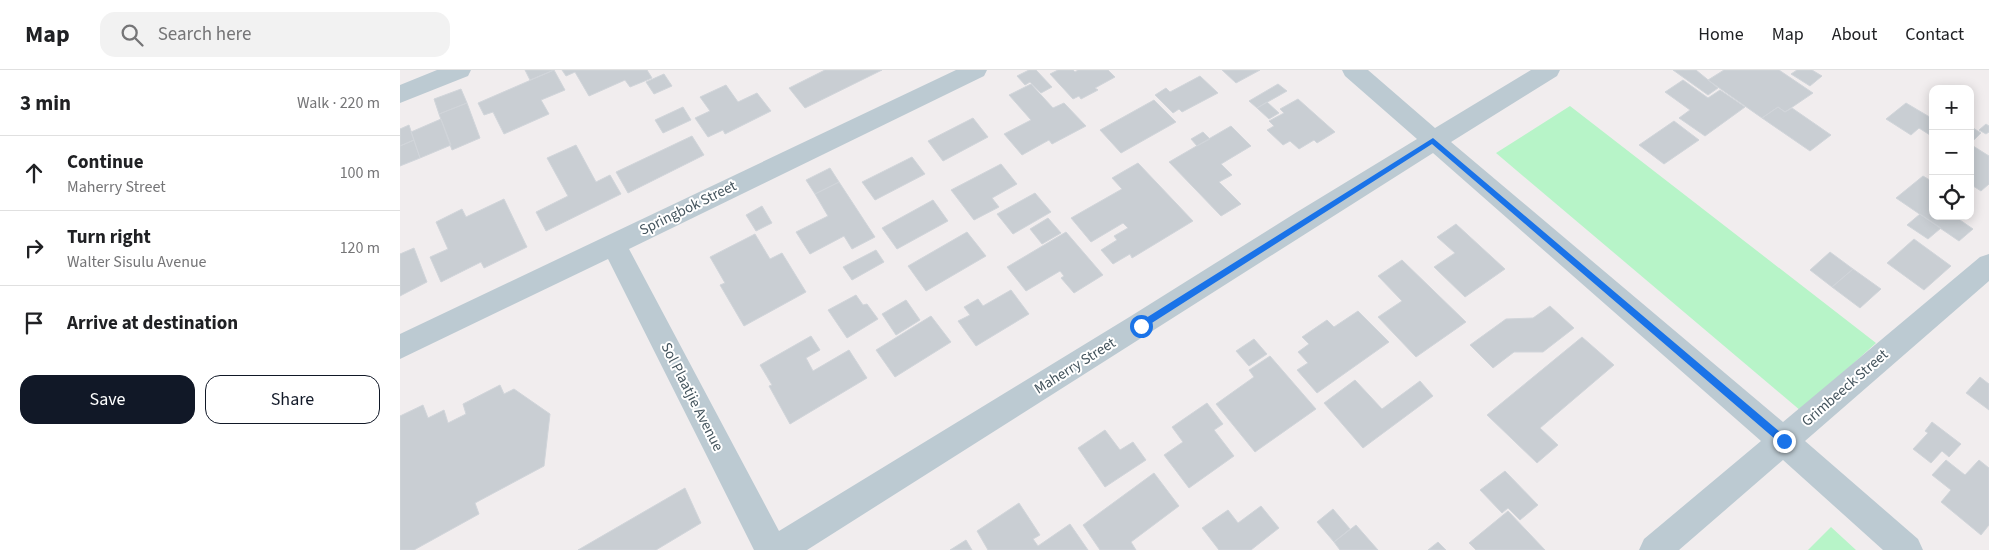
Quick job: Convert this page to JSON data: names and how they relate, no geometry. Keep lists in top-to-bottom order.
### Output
{
  "streets": {
    "street": [
      "Springbok Street",
      "Maherry Street",
      "Grimbeeck Street",
      "Sol Plaatjie Avenue"
    ]
  },
  "crossings": [
    ["Springbok Street", "Sol Plaatjie Avenue"]
  ],
  "page": {
    "header": "Map",
    "search": "Search here",
    "nav": [
      "Home",
      "Map",
      "About",
      "Contact"
    ],
    "heading": ["3 min", "Walk · 220 m"],
    "map_buttons": ["+", "−"],
    "list": [
      ["Continue", "Maherry Street", "100 m"],
      ["Turn right", "Walter Sisulu Avenue", "120 m"],
      "Arrive at destination"
    ],
    "buttons": ["Save", "Share"]
  }
}
